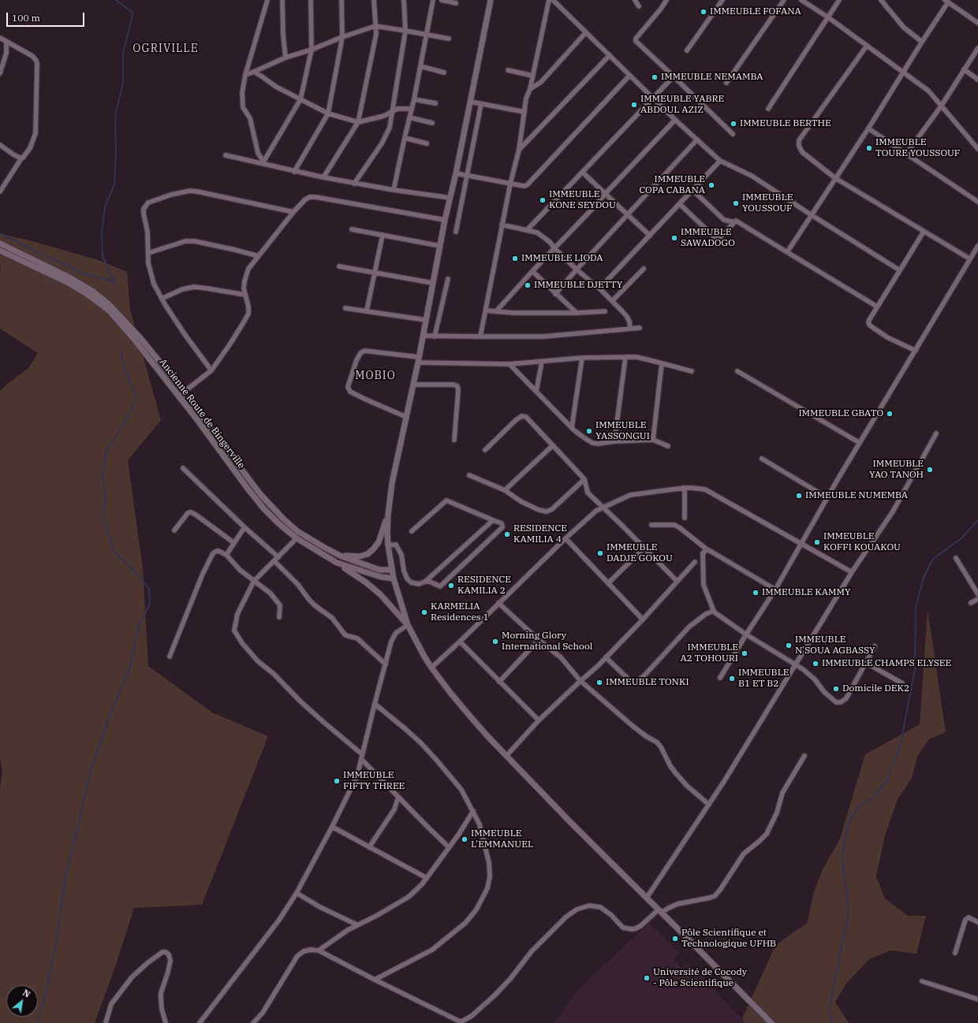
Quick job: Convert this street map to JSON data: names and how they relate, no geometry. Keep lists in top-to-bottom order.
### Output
{
  "streets": {
    "street": ["Ancienne Route de Bingerville"]
  },
  "districts": ["OGRIVILLE", "MOBIO"],
  "places": [
    "IMMEUBLE FOFANA",
    "IMMEUBLE NEMAMBA",
    "IMMEUBLE YABRE ABDOUL AZIZ",
    "IMMEUBLE BERTHE",
    "IMMEUBLE TOURE YOUSSOUF",
    "IMMEUBLE COPA CABANA",
    "IMMEUBLE KONE SEYDOU",
    "IMMEUBLE YOUSSOUF",
    "IMMEUBLE SAWADOGO",
    "IMMEUBLE LIODA",
    "IMMEUBLE DJETTY",
    "IMMEUBLE GBATO",
    "IMMEUBLE YASSONGUI",
    "IMMEUBLE YAO TANOH",
    "IMMEUBLE NUMEMBA",
    "RESIDENCE KAMILIA 4",
    "IMMEUBLE KOFFI KOUAKOU",
    "IMMEUBLE DADJE GOKOU",
    "RESIDENCE KAMILIA 2",
    "IMMEUBLE KAMMY",
    "KARMELIA Residences 1",
    "Morning Glory International School",
    "IMMEUBLE N'SOUA AGBASSY",
    "IMMEUBLE A2 TOHOURI",
    "IMMEUBLE CHAMPS ELYSEE",
    "IMMEUBLE B1 ET B2",
    "IMMEUBLE TONKI",
    "Domicile DEK2",
    "IMMEUBLE FIFTY THREE",
    "IMMEUBLE L'EMMANUEL",
    "Pôle Scientifique et Technologique UFHB",
    "Université de Cocody - Pôle Scientifique"
  ],
  "scale_bar": "100 m",
  "north": "top right"
}
